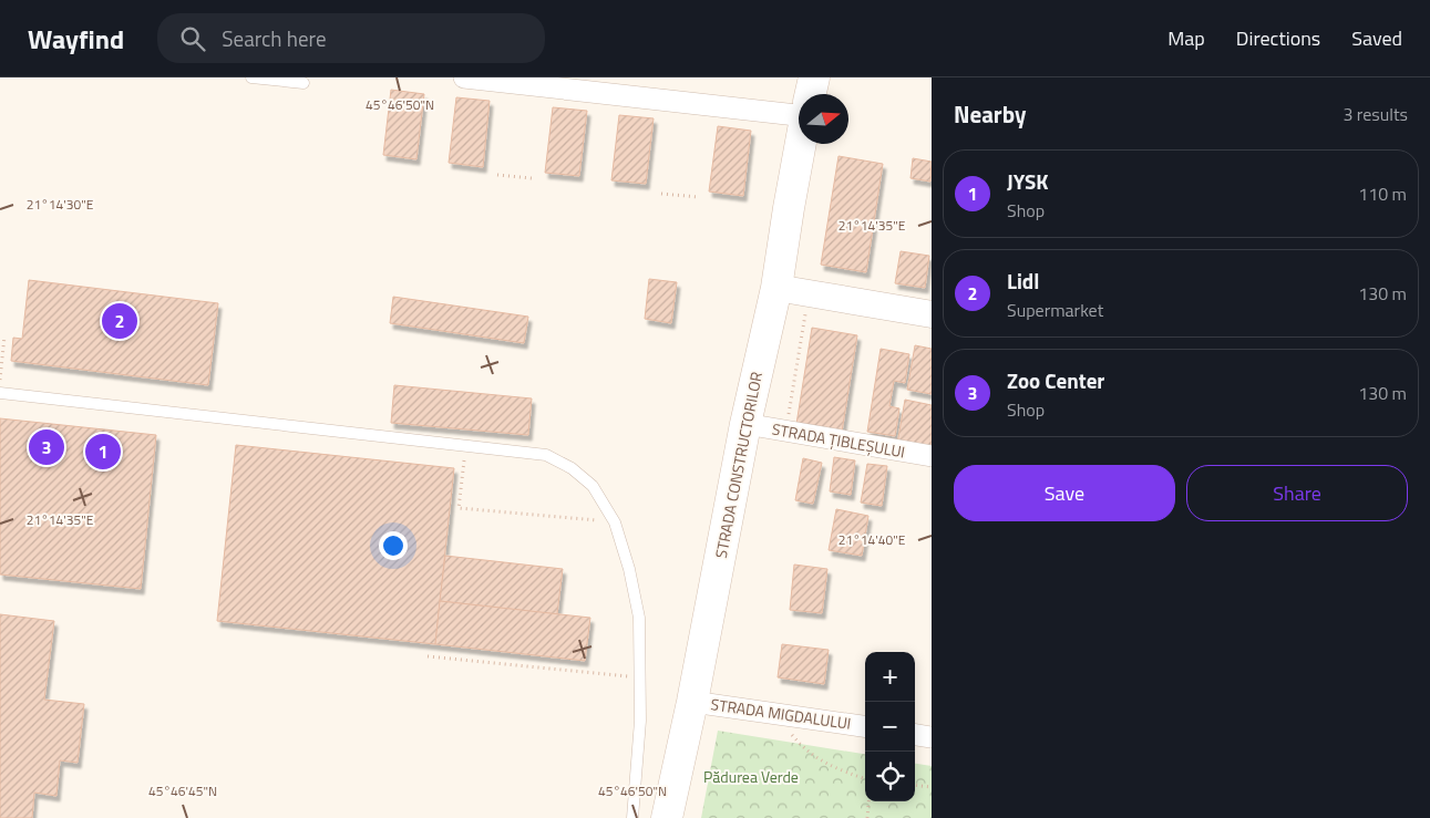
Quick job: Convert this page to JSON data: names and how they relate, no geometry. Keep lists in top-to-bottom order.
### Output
{
  "streets": {
    "main road": ["STRADA CONSTRUCTORILOR"],
    "street": ["STRADA ȚIBLEȘULUI", "STRADA MIGDALULUI"]
  },
  "crossings": [
    ["STRADA ȚIBLEȘULUI", "STRADA CONSTRUCTORILOR"],
    ["STRADA CONSTRUCTORILOR", "STRADA MIGDALULUI"]
  ],
  "parks": ["Pădurea Verde"],
  "north": "right",
  "page": {
    "header": "Wayfind",
    "search": "Search here",
    "nav": ["Map", "Directions", "Saved"],
    "heading": ["Nearby", "3 results"],
    "list": [
      {
        "mark": "1",
        "name": "JYSK",
        "note": "Shop",
        "value": "110 m"
      },
      {
        "mark": "2",
        "name": "Lidl",
        "note": "Supermarket",
        "value": "130 m"
      },
      {
        "mark": "3",
        "name": "Zoo Center",
        "note": "Shop",
        "value": "130 m"
      }
    ],
    "pins": ["2", "3", "1"],
    "buttons": ["Save", "Share"],
    "map_buttons": ["+", "−"]
  },
  "coordinates": [
    "45°46'50\"N",
    "21°14'30\"E",
    "21°14'35\"E",
    "21°14'40\"E",
    "45°46'45\"N"
  ]
}
